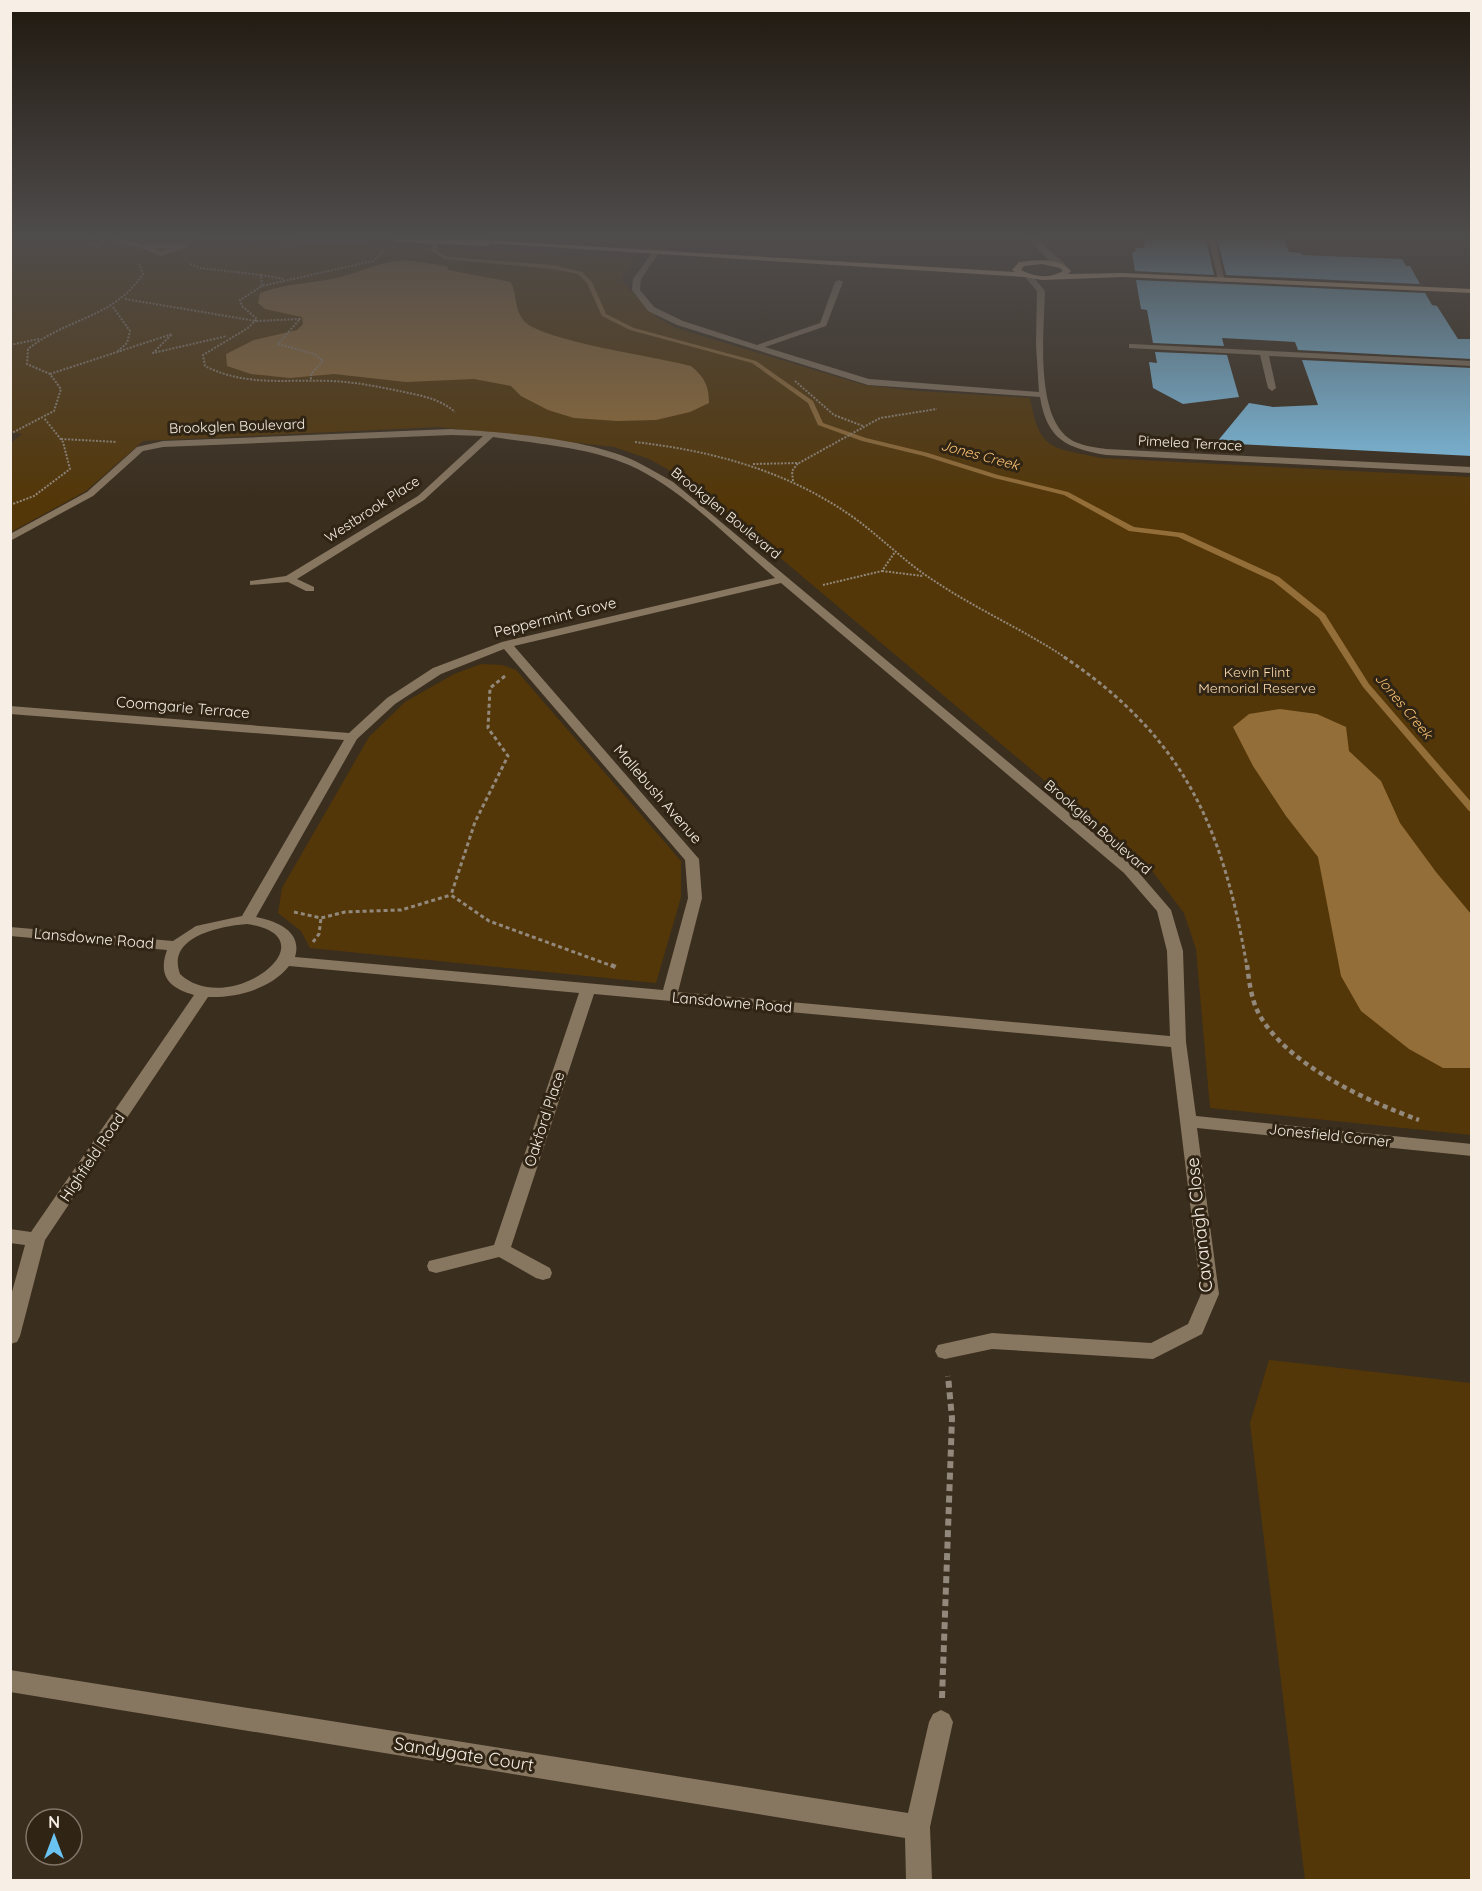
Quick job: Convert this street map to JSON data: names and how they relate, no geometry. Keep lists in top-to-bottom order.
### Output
{
  "streets": {
    "street": [
      "Brookglen Boulevard",
      "Pimelea Terrace",
      "Westbrook Place",
      "Peppermint Grove",
      "Coomgarie Terrace",
      "Mallebush Avenue",
      "Lansdowne Road",
      "Oakford Place",
      "Jonesfield Corner",
      "Highfield Road",
      "Cavanagh Close",
      "Sandygate Court"
    ]
  },
  "crossings": [
    ["Brookglen Boulevard", "Westbrook Place"],
    ["Brookglen Boulevard", "Peppermint Grove"],
    ["Brookglen Boulevard", "Lansdowne Road"],
    ["Brookglen Boulevard", "Cavanagh Close"],
    ["Peppermint Grove", "Coomgarie Terrace"],
    ["Peppermint Grove", "Mallebush Avenue"],
    ["Peppermint Grove", "Lansdowne Road"],
    ["Peppermint Grove", "Highfield Road"],
    ["Mallebush Avenue", "Lansdowne Road"],
    ["Lansdowne Road", "Oakford Place"],
    ["Lansdowne Road", "Highfield Road"],
    ["Lansdowne Road", "Cavanagh Close"],
    ["Jonesfield Corner", "Cavanagh Close"]
  ],
  "water": ["Jones Creek"],
  "parks": ["Kevin Flint Memorial Reserve"],
  "north": "top"
}
